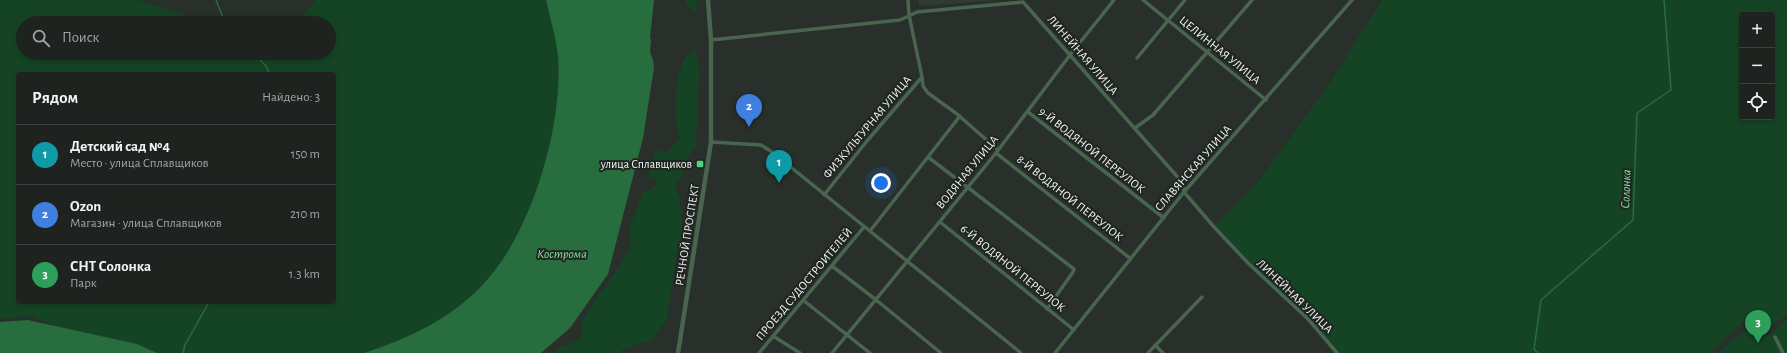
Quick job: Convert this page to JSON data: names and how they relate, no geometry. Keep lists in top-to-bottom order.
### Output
{
  "streets": {
    "street": [
      "ЦЕЛИННАЯ УЛИЦА",
      "ЛИНЕЙНАЯ УЛИЦА",
      "ФИЗКУЛЬТУРНАЯ УЛИЦА",
      "9-Й ВОДЯНОЙ ПЕРЕУЛОК",
      "СЛАВЯНСКАЯ УЛИЦА",
      "ВОДЯНАЯ УЛИЦА",
      "8-Й ВОДЯНОЙ ПЕРЕУЛОК",
      "РЕЧНОЙ ПРОСПЕКТ",
      "6-Й ВОДЯНОЙ ПЕРЕУЛОК",
      "ПРОЕЗД СУДОСТРОИТЕЛЕЙ"
    ]
  },
  "crossings": [
    ["ЦЕЛИННАЯ УЛИЦА", "СЛАВЯНСКАЯ УЛИЦА"],
    ["ЛИНЕЙНАЯ УЛИЦА", "ФИЗКУЛЬТУРНАЯ УЛИЦА"],
    ["ЛИНЕЙНАЯ УЛИЦА", "СЛАВЯНСКАЯ УЛИЦА"],
    ["ЛИНЕЙНАЯ УЛИЦА", "ВОДЯНАЯ УЛИЦА"],
    ["ЛИНЕЙНАЯ УЛИЦА", "РЕЧНОЙ ПРОСПЕКТ"],
    ["ФИЗКУЛЬТУРНАЯ УЛИЦА", "8-Й ВОДЯНОЙ ПЕРЕУЛОК"],
    ["9-Й ВОДЯНОЙ ПЕРЕУЛОК", "СЛАВЯНСКАЯ УЛИЦА"],
    ["9-Й ВОДЯНОЙ ПЕРЕУЛОК", "ВОДЯНАЯ УЛИЦА"],
    ["СЛАВЯНСКАЯ УЛИЦА", "8-Й ВОДЯНОЙ ПЕРЕУЛОК"],
    ["СЛАВЯНСКАЯ УЛИЦА", "6-Й ВОДЯНОЙ ПЕРЕУЛОК"],
    ["ВОДЯНАЯ УЛИЦА", "8-Й ВОДЯНОЙ ПЕРЕУЛОК"],
    ["ВОДЯНАЯ УЛИЦА", "6-Й ВОДЯНОЙ ПЕРЕУЛОК"],
    ["8-Й ВОДЯНОЙ ПЕРЕУЛОК", "ПРОЕЗД СУДОСТРОИТЕЛЕЙ"]
  ],
  "water": ["Солонка", "Кострома"],
  "places": {
    "transit": ["улица Сплавщиков"]
  },
  "page": {
    "map_buttons": ["+", "−"],
    "search": "Поиск",
    "heading": ["Рядом", "Найдено: 3"],
    "pins": ["2", "1", "3"],
    "list": [
      {
        "mark": "1",
        "name": "Детский сад №4",
        "note": "Место · улица Сплавщиков",
        "value": "150 m"
      },
      {
        "mark": "2",
        "name": "Ozon",
        "note": "Магазин · улица Сплавщиков",
        "value": "210 m"
      },
      {
        "mark": "3",
        "name": "СНТ Солонка",
        "note": "Парк",
        "value": "1.3 km"
      }
    ]
  }
}
